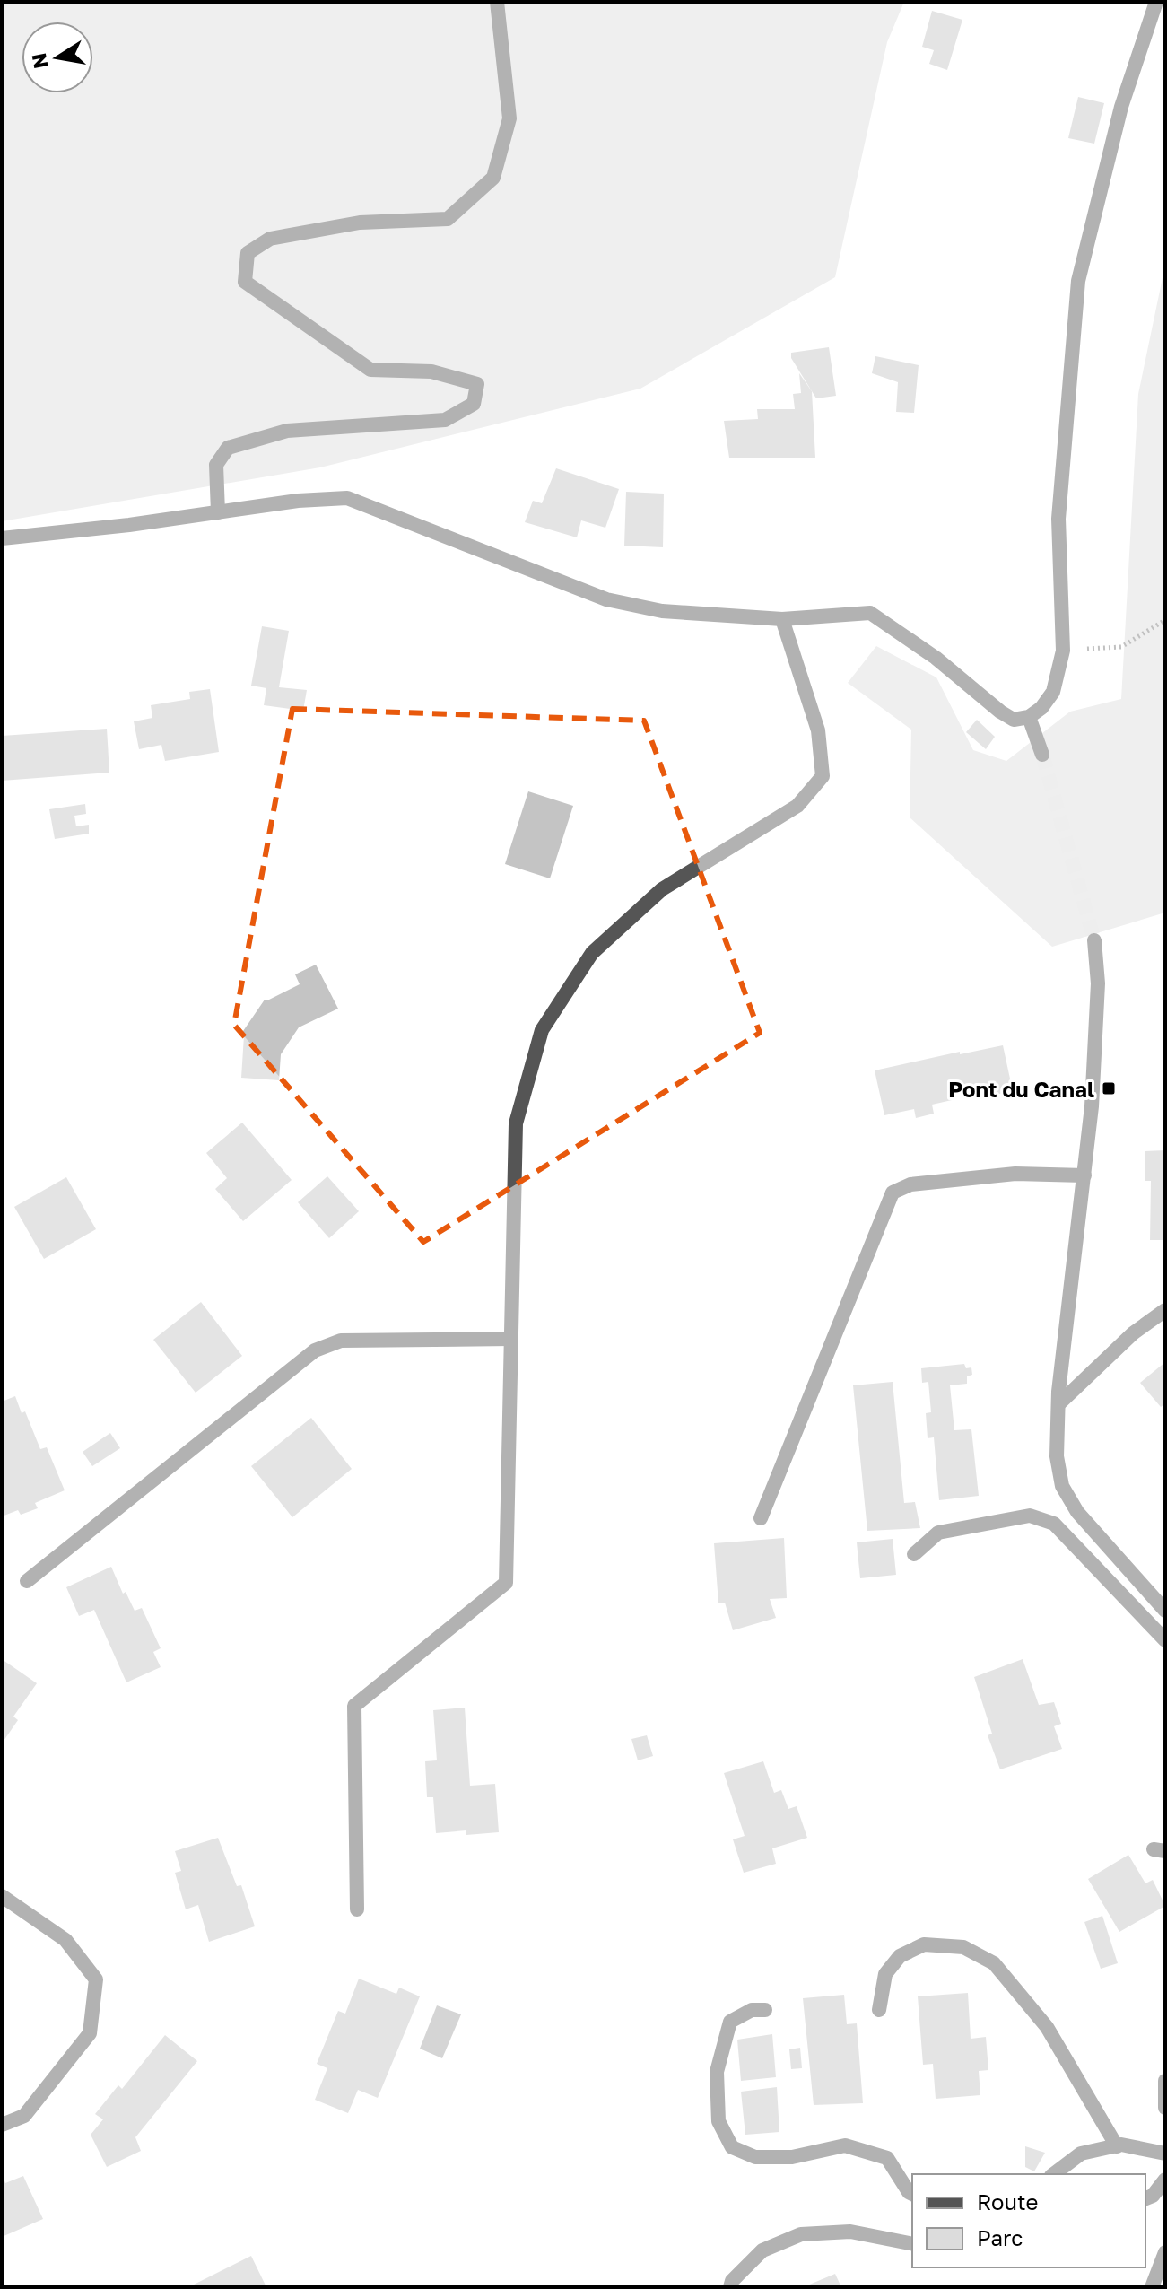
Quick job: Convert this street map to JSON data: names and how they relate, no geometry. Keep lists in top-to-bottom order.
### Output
{
  "places": {
    "transit": ["Pont du Canal"]
  },
  "legend": ["Route", "Parc"],
  "north": "left"
}
